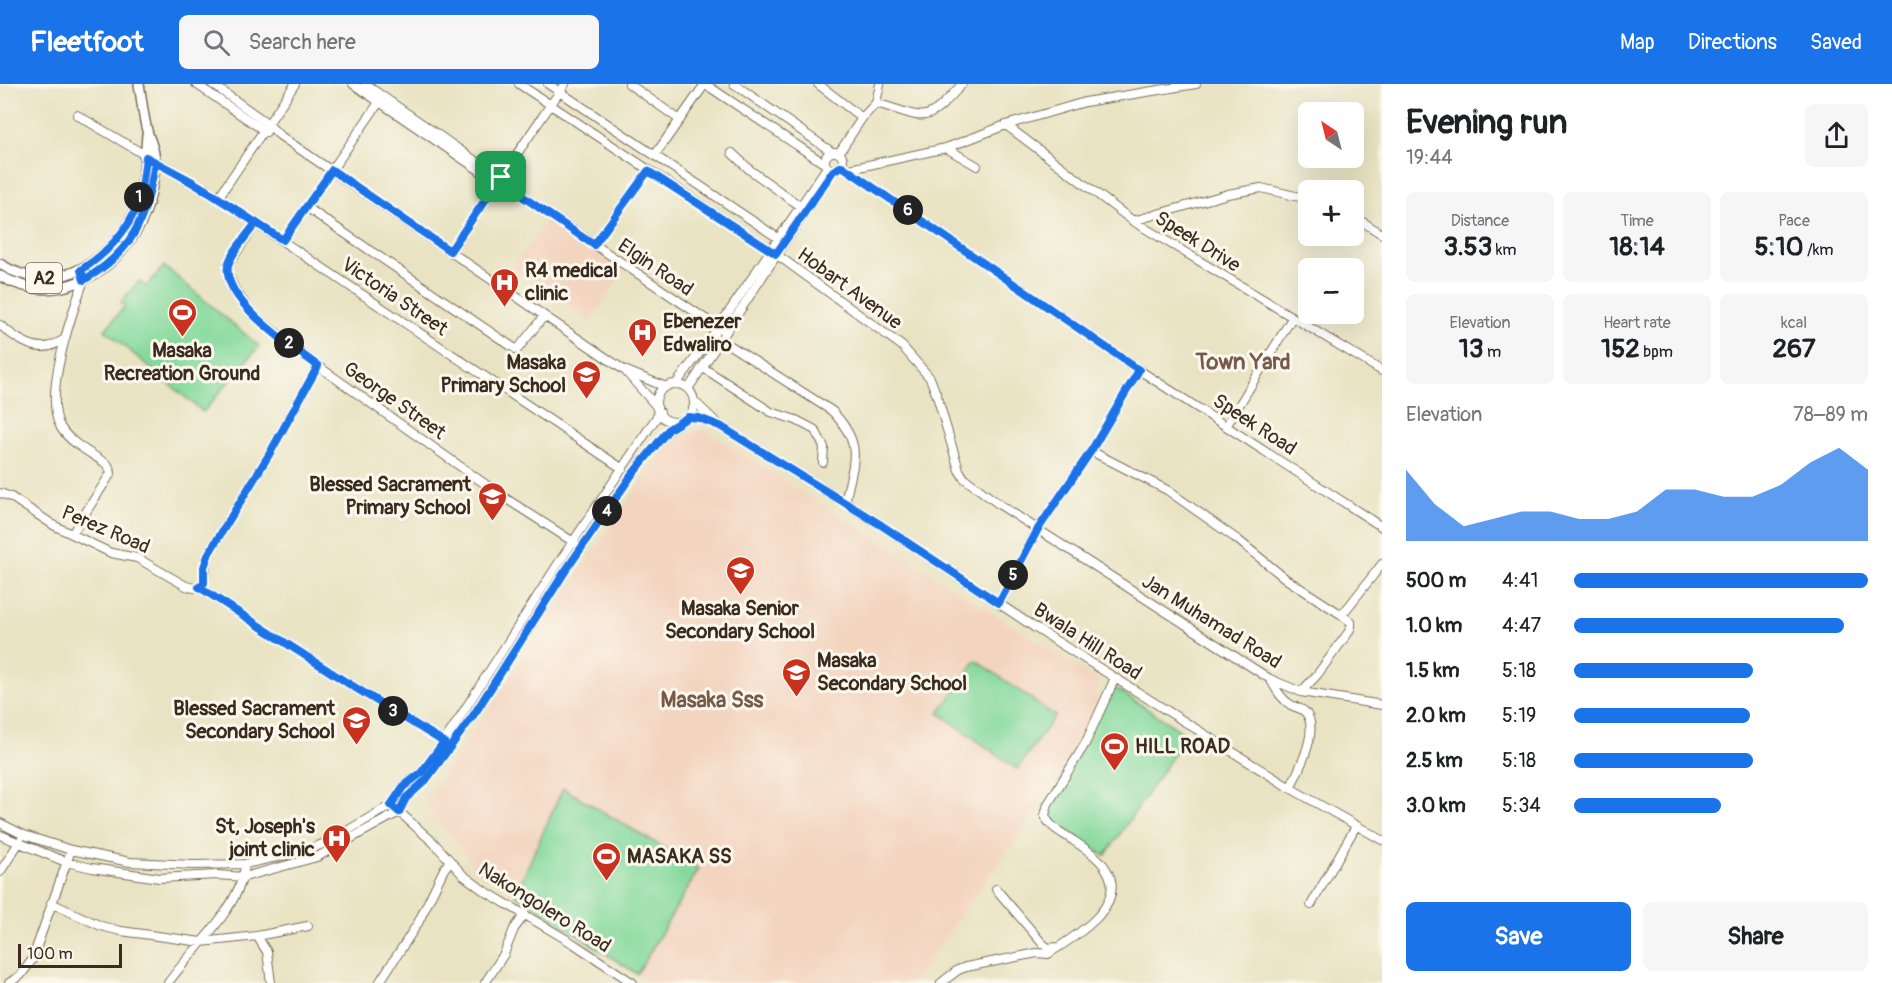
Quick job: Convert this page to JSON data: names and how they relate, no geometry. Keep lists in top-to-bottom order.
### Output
{
  "streets": {
    "main road": ["A2"],
    "street": [
      "Speek Drive",
      "Elgin Road",
      "Hobart Avenue",
      "Victoria Street",
      "George Street",
      "Speek Road",
      "Perez Road",
      "Jan Muhamad Road",
      "Bwala Hill Road",
      "Nakongolero Road"
    ]
  },
  "crossings": [
    ["A2", "Victoria Street"],
    ["Hobart Avenue", "Jan Muhamad Road"],
    ["Victoria Street", "George Street"]
  ],
  "districts": ["Town Yard", "Masaka Sss"],
  "places": {
    "hospital": ["R4 medical clinic", "Ebenezer Edwaliro", "St, Joseph's joint clinic"],
    "sports": ["Masaka Recreation Ground", "HILL ROAD", "MASAKA SS"],
    "school or university": [
      "Masaka Primary School",
      "Blessed Sacrament Primary School",
      "Masaka Senior Secondary School",
      "Masaka Secondary School",
      "Blessed Sacrament Secondary School"
    ]
  },
  "scale_bar": "100 m",
  "north": "top left",
  "page": {
    "header": "Fleetfoot",
    "search": "Search here",
    "nav": ["Map", "Directions", "Saved"],
    "heading": ["Evening run", "19:44"],
    "map_buttons": ["+", "−"],
    "pins": [
      "1",
      "6",
      "2",
      "4",
      "5",
      "3"
    ],
    "stats": [
      ["Distance", "3.53 km"],
      ["Time", "18:14"],
      ["Pace", "5:10 /km"],
      ["Elevation", "13 m"],
      ["Heart rate", "152 bpm"],
      ["kcal", "267"]
    ],
    "chart": ["Elevation", "78–89 m"],
    "list": [
      {
        "name": "500 m",
        "note": "4:41"
      },
      {
        "name": "1.0 km",
        "note": "4:47"
      },
      {
        "name": "1.5 km",
        "note": "5:18"
      },
      {
        "name": "2.0 km",
        "note": "5:19"
      },
      {
        "name": "2.5 km",
        "note": "5:18"
      },
      {
        "name": "3.0 km",
        "note": "5:34"
      }
    ],
    "buttons": ["Save", "Share"],
    "scale": "100 m"
  }
}
